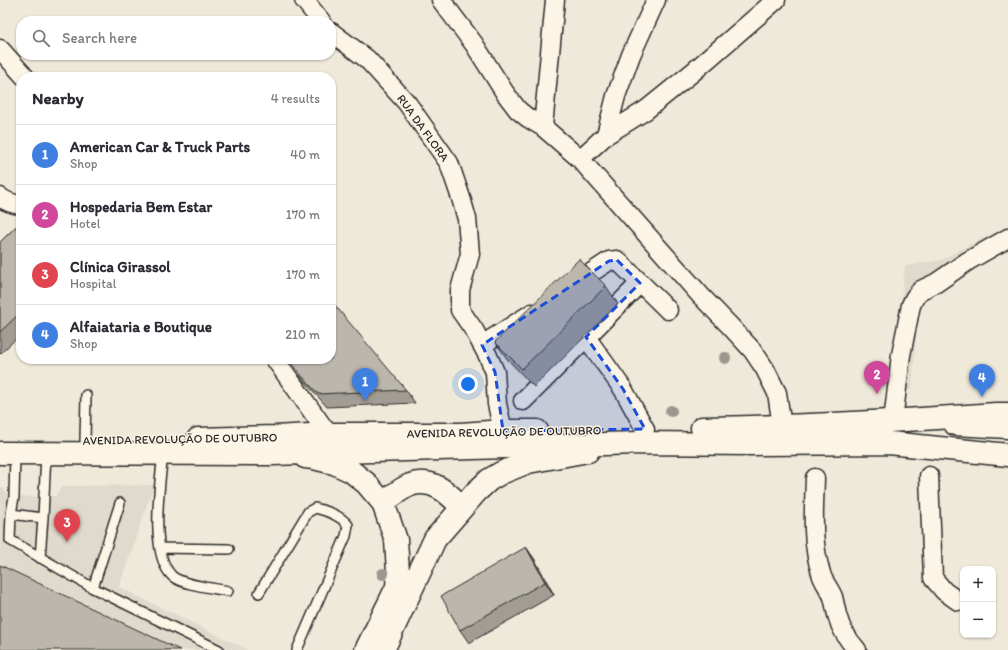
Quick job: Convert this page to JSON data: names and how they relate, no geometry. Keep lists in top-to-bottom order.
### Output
{
  "streets": {
    "main road": ["AVENIDA REVOLUÇÃO DE OUTUBRO"],
    "street": ["RUA DA FLORA"]
  },
  "crossings": [
    ["RUA DA FLORA", "AVENIDA REVOLUÇÃO DE OUTUBRO"]
  ],
  "page": {
    "search": "Search here",
    "heading": ["Nearby", "4 results"],
    "list": [
      {
        "mark": "1",
        "name": "American Car & Truck Parts",
        "note": "Shop",
        "value": "40 m"
      },
      {
        "mark": "2",
        "name": "Hospedaria Bem Estar",
        "note": "Hotel",
        "value": "170 m"
      },
      {
        "mark": "3",
        "name": "Clínica Girassol",
        "note": "Hospital",
        "value": "170 m"
      },
      {
        "mark": "4",
        "name": "Alfaiataria e Boutique",
        "note": "Shop",
        "value": "210 m"
      }
    ],
    "pins": [
      "2",
      "4",
      "1",
      "3"
    ],
    "map_buttons": ["+", "−"]
  }
}
